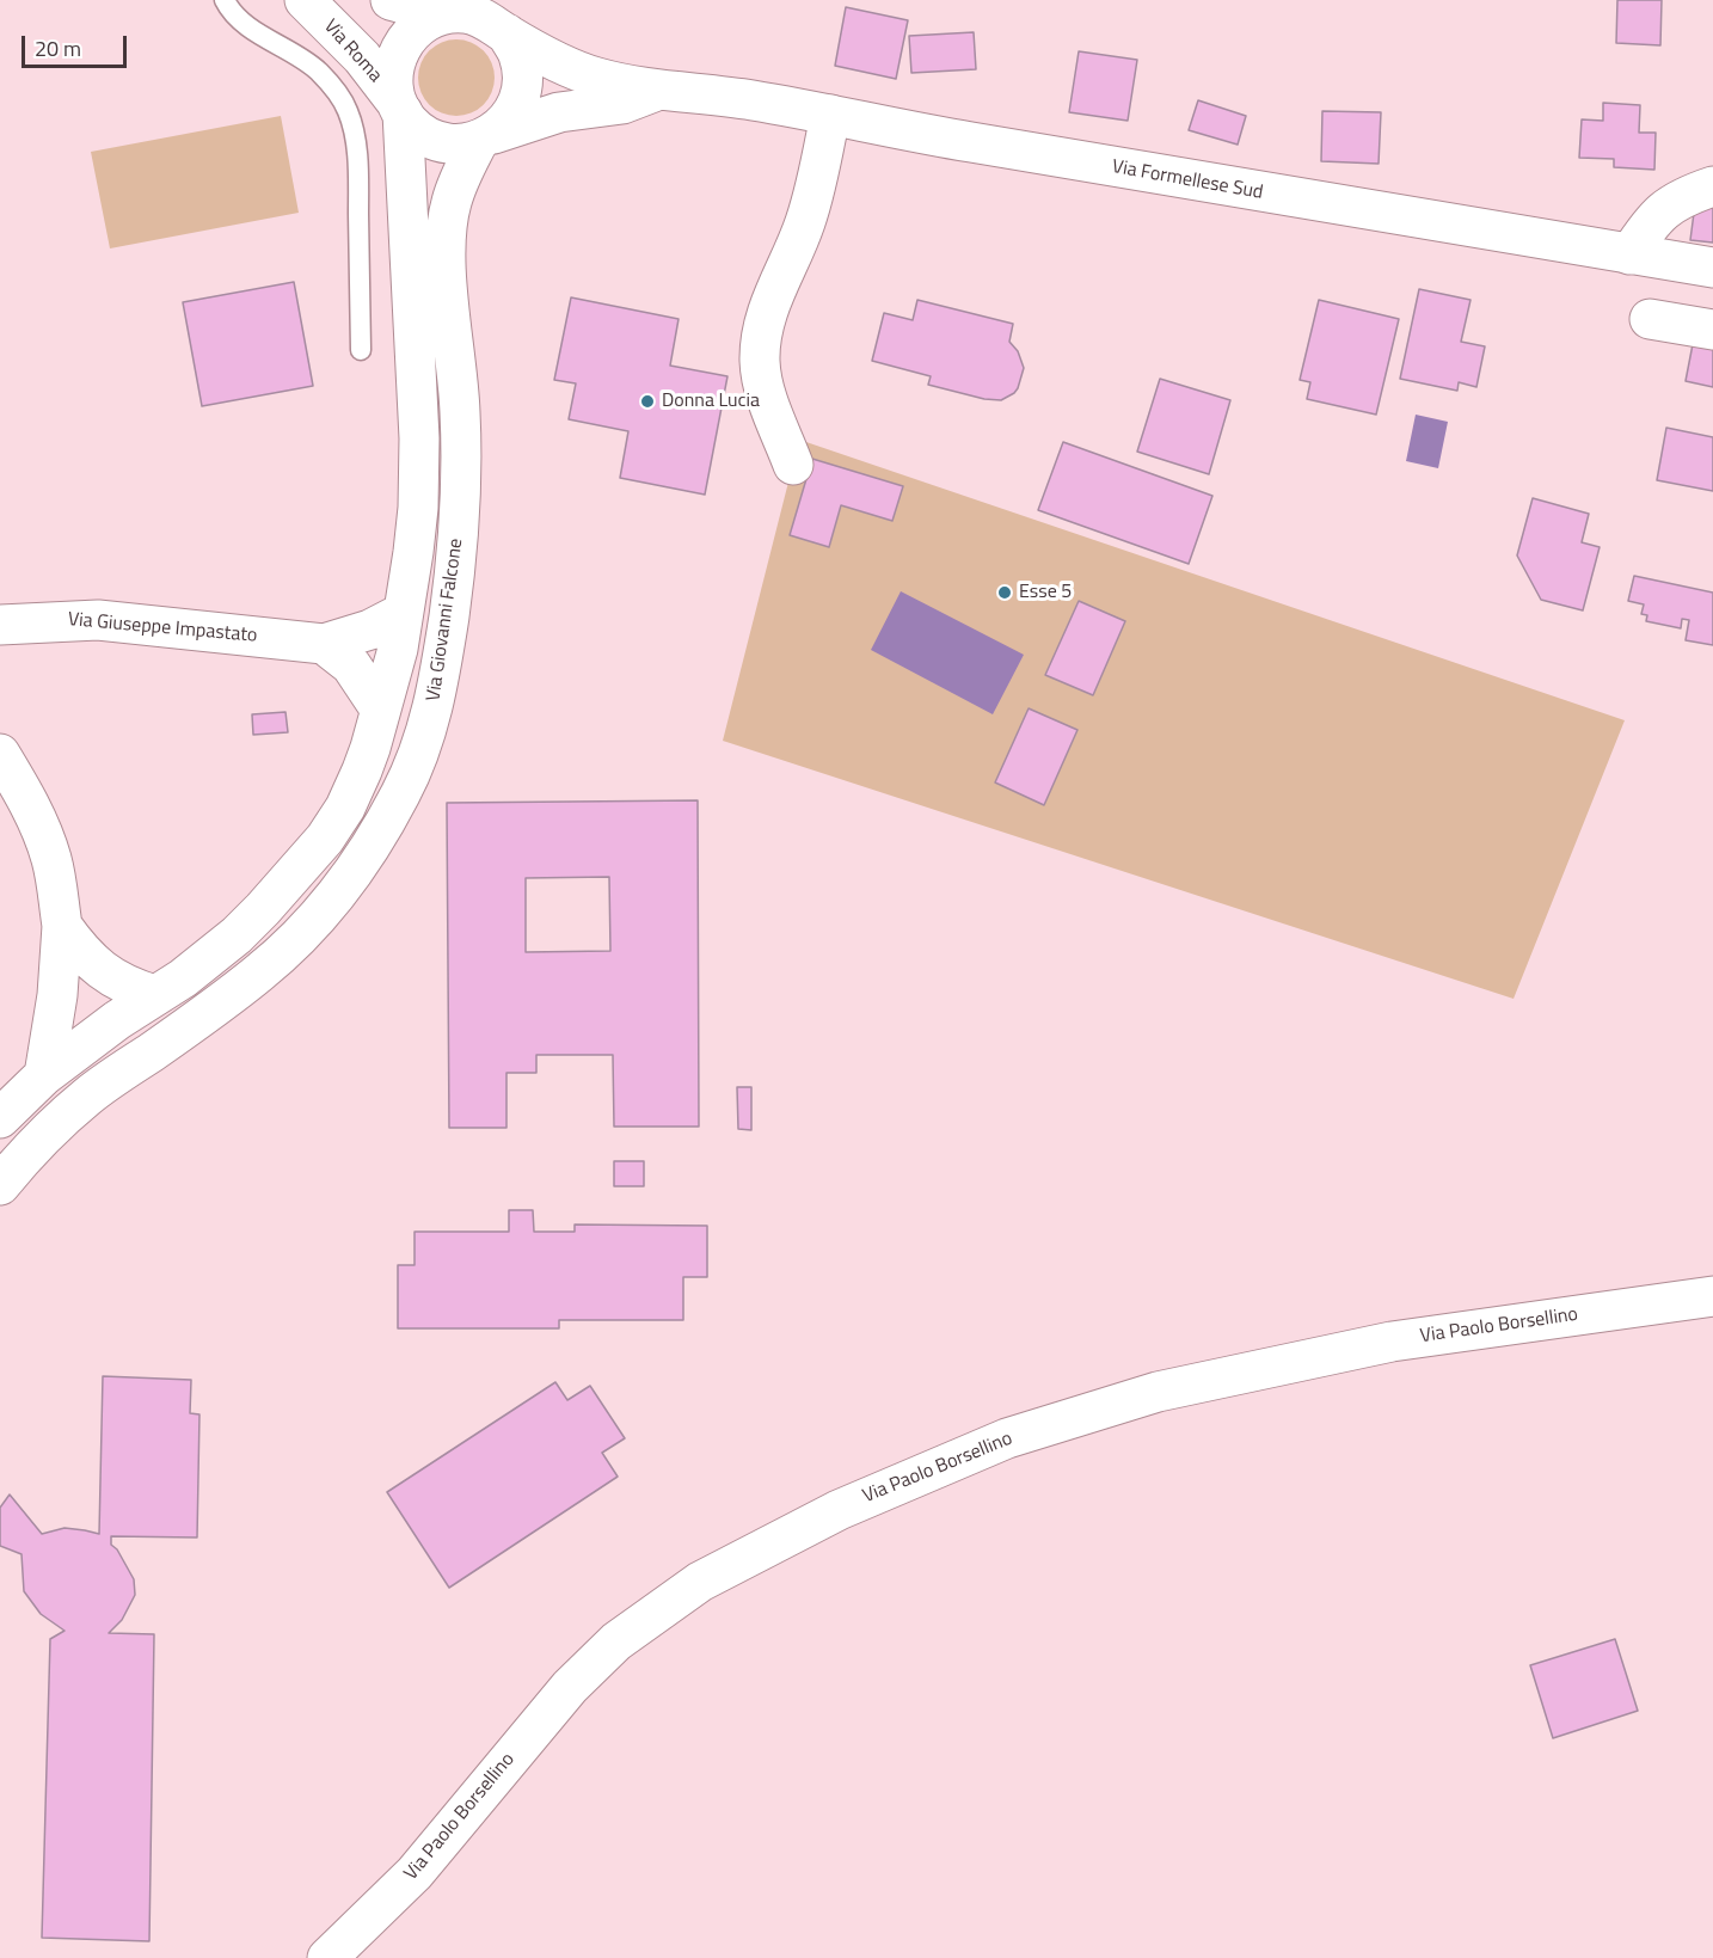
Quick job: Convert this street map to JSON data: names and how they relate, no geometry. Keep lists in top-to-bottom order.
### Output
{
  "streets": {
    "street": [
      "Via Roma",
      "Via Formellese Sud",
      "Via Giovanni Falcone",
      "Via Giuseppe Impastato",
      "Via Paolo Borsellino"
    ]
  },
  "crossings": [
    ["Via Roma", "Via Formellese Sud"],
    ["Via Roma", "Via Giovanni Falcone"],
    ["Via Formellese Sud", "Via Giovanni Falcone"]
  ],
  "places": ["Donna Lucia", "Esse 5"],
  "scale_bar": "20 m"
}
